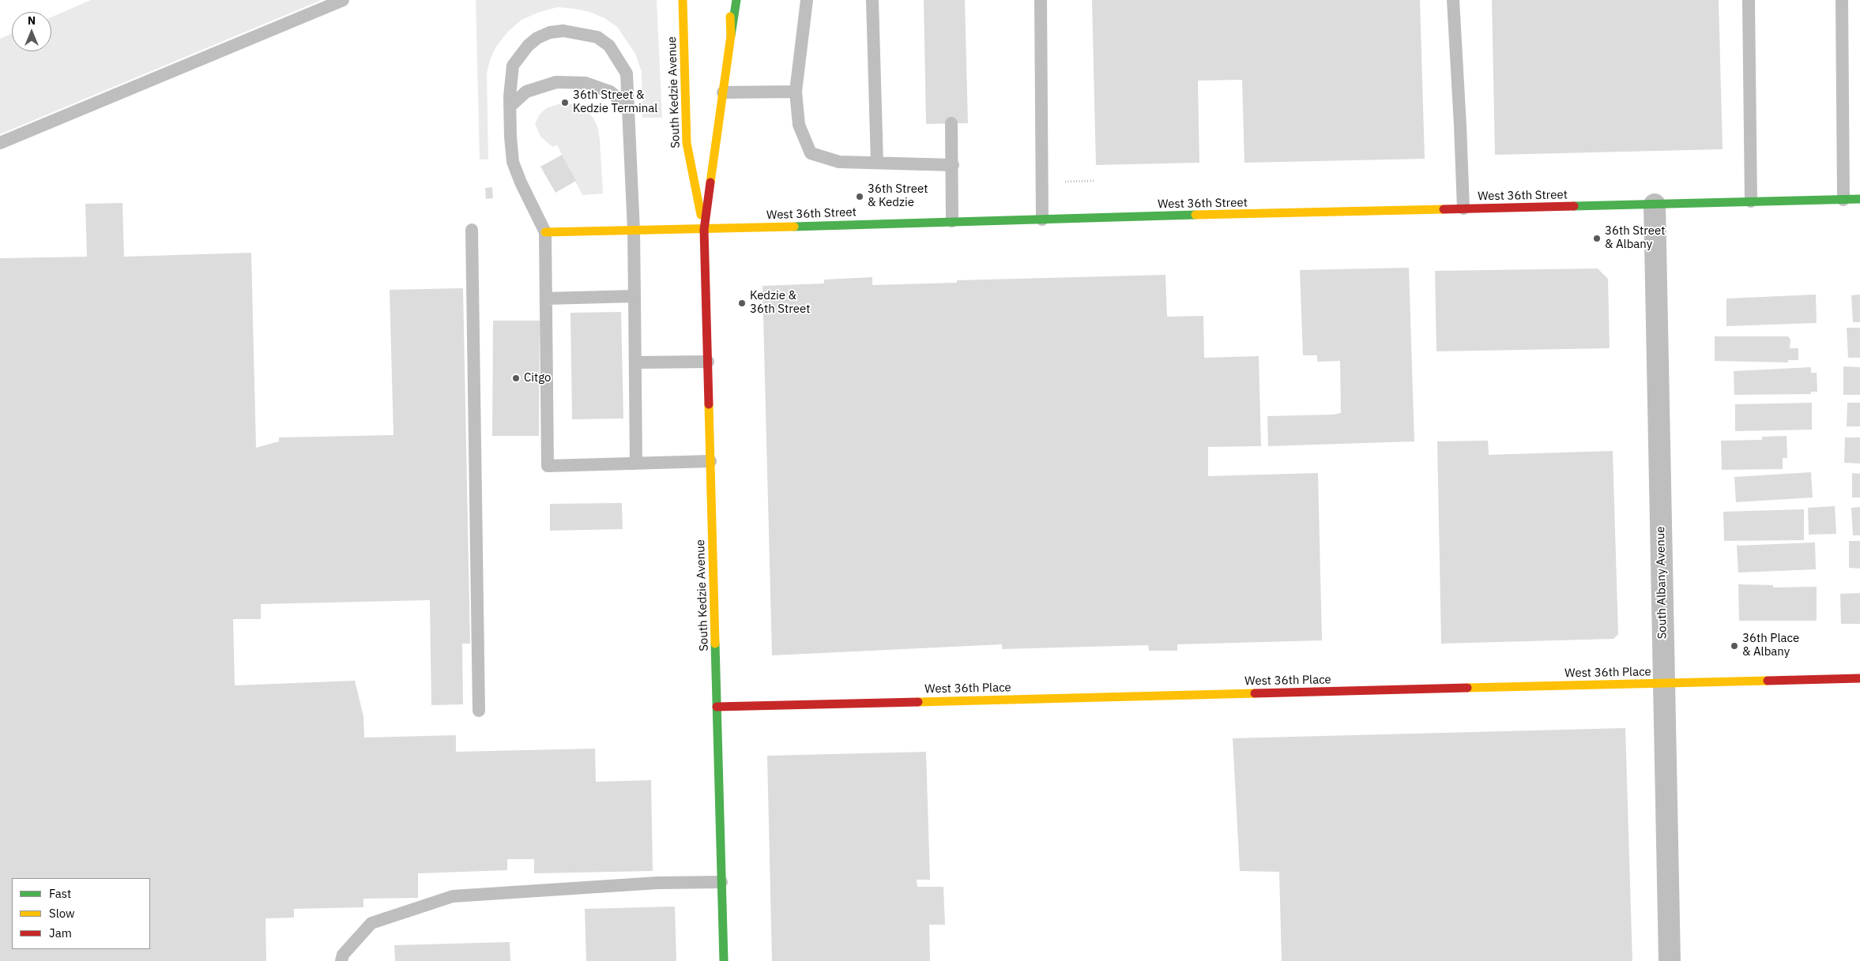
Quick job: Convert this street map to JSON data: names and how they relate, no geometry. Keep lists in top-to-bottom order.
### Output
{
  "streets": {
    "main road": ["South Kedzie Avenue", "West 36th Street", "West 36th Place"],
    "street": ["South Albany Avenue"]
  },
  "crossings": [
    ["South Kedzie Avenue", "West 36th Street"],
    ["South Kedzie Avenue", "West 36th Place"],
    ["West 36th Street", "South Albany Avenue"],
    ["South Albany Avenue", "West 36th Place"]
  ],
  "places": [
    "36th Street & Kedzie Terminal",
    "36th Street & Kedzie",
    "36th Street & Albany",
    "Kedzie & 36th Street",
    "Citgo",
    "36th Place & Albany"
  ],
  "legend": ["Fast", "Slow", "Jam"],
  "north": "top"
}
